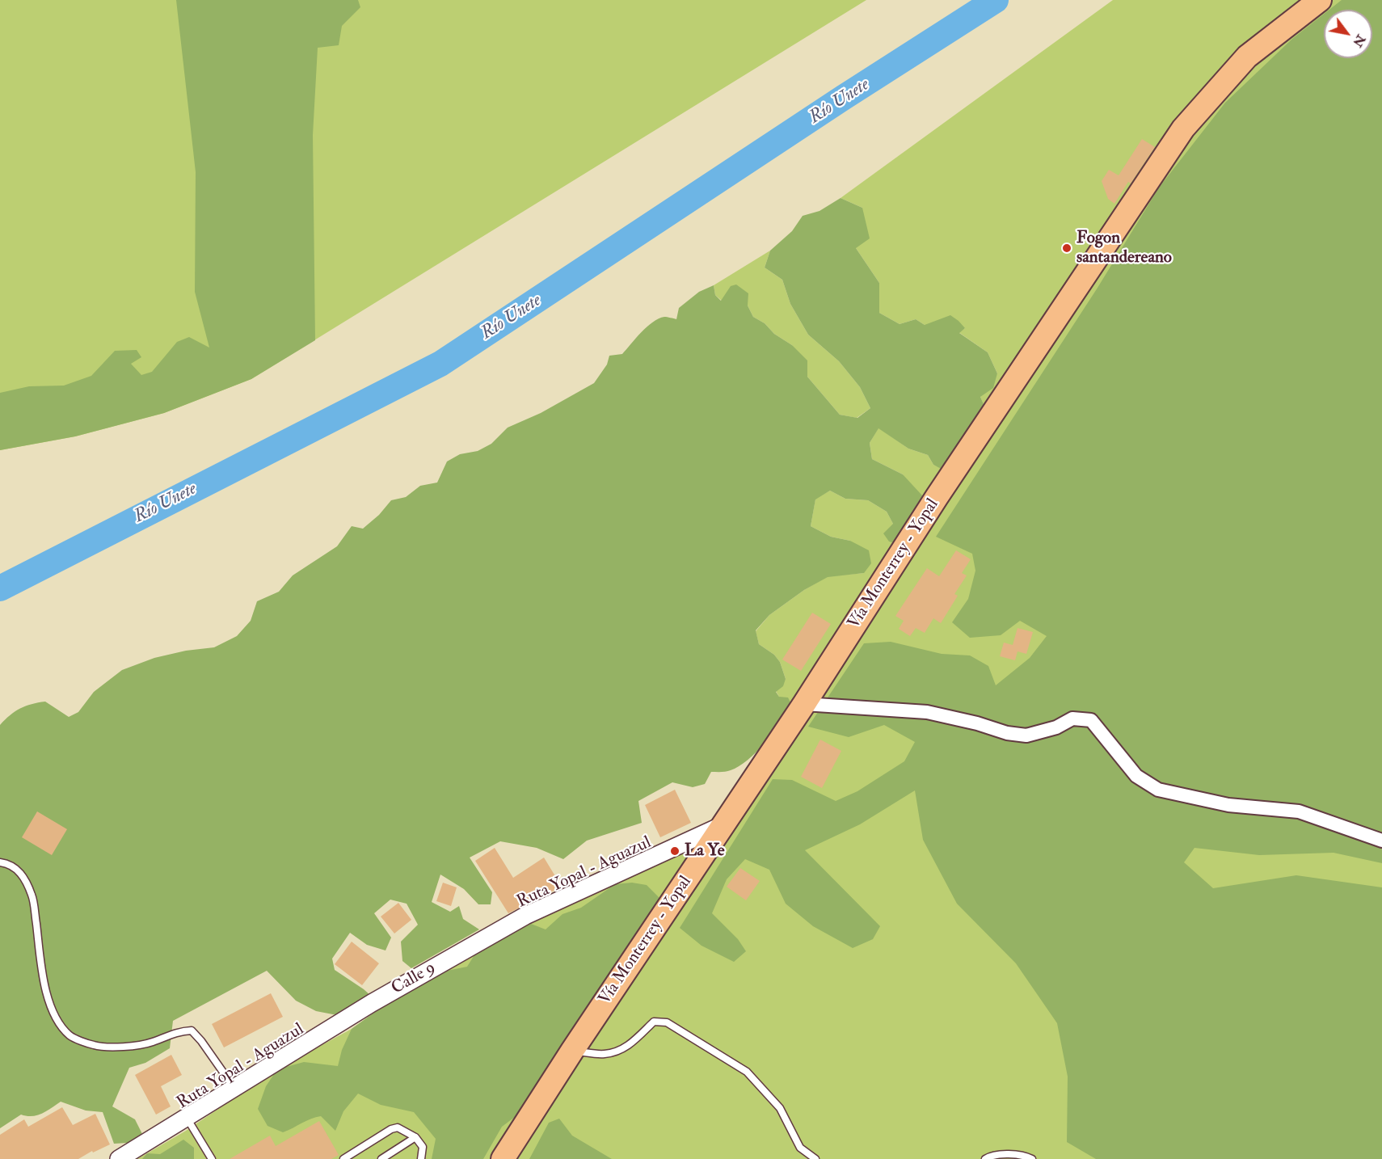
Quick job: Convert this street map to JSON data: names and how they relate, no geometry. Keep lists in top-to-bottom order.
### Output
{
  "streets": {
    "highway": ["Vía Monterrey - Yopal"],
    "lane": ["Ruta Yopal - Aguazul"]
  },
  "crossings": [
    ["Vía Monterrey - Yopal", "Ruta Yopal - Aguazul"]
  ],
  "water": ["Río Unete"],
  "places": ["Fogon santandereano", "La Ye"],
  "north": "bottom right"
}
